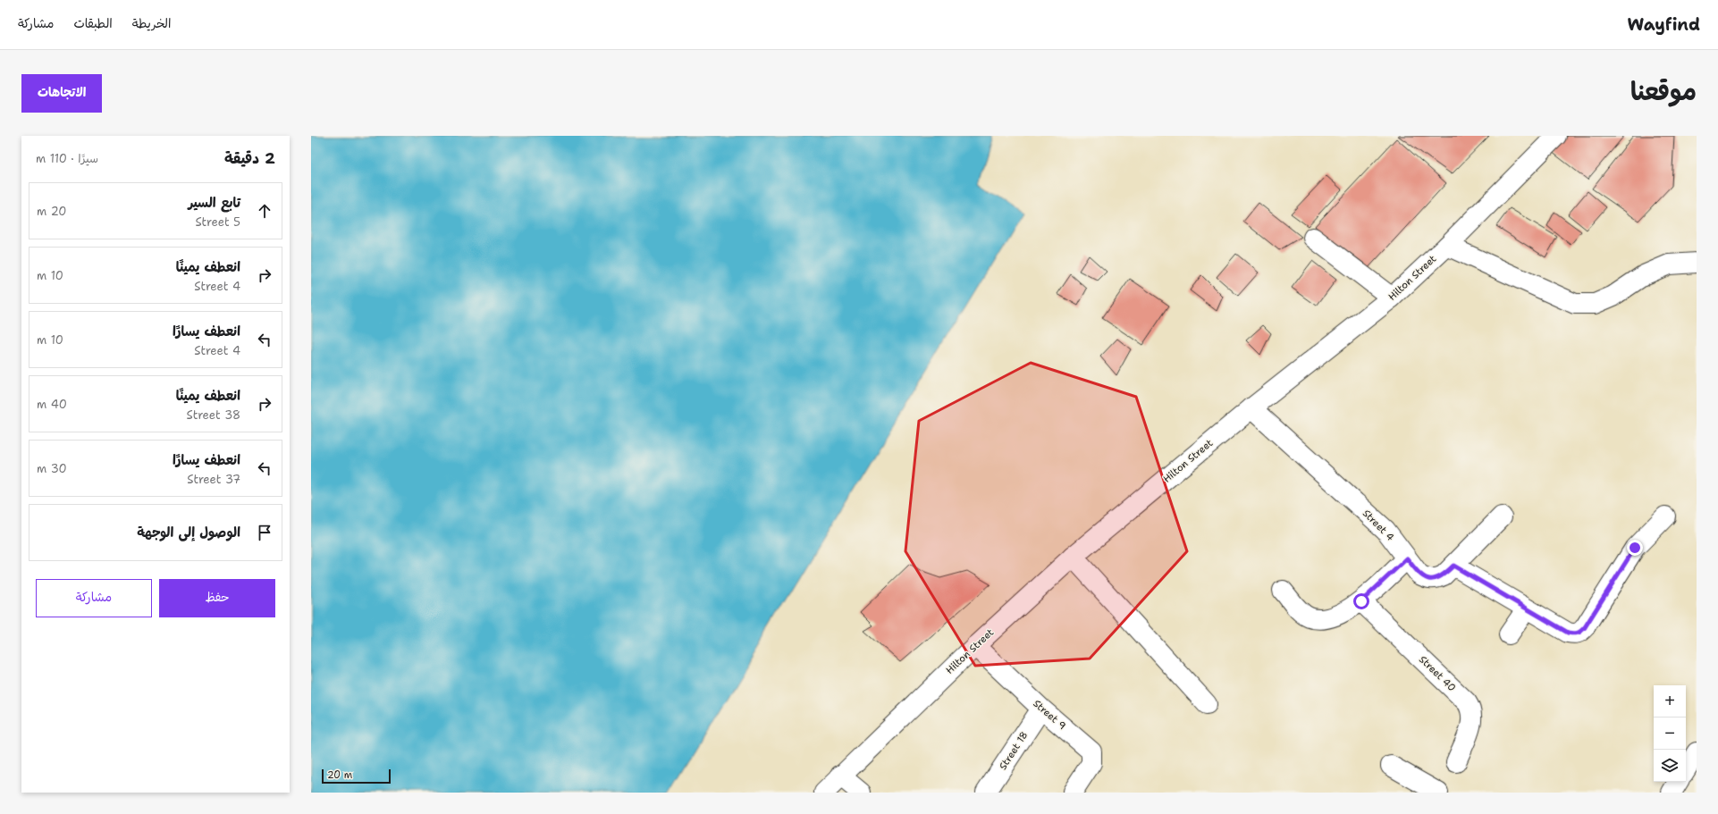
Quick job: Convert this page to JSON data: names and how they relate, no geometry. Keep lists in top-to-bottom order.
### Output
{
  "streets": {
    "street": [
      "Hilton Street",
      "Street 4",
      "Street 40",
      "Street 9",
      "Street 18"
    ]
  },
  "crossings": [
    ["Hilton Street", "Street 4"],
    ["Hilton Street", "Street 9"],
    ["Street 9", "Street 18"]
  ],
  "scale_bar": "20 m",
  "page": {
    "header": "Wayfind",
    "nav": ["الخريطة", "الطبقات", "مشاركة"],
    "title": "موقعنا",
    "buttons": [
      "الاتجاهات",
      ["حفظ", "مشاركة"]
    ],
    "heading": ["2 دقيقة", "سيرًا · 110 m"],
    "list": [
      ["تابع السير", "Street 5", "20 m"],
      ["انعطف يمينًا", "Street 4", "10 m"],
      ["انعطف يسارًا", "Street 4", "10 m"],
      ["انعطف يمينًا", "Street 38", "40 m"],
      ["انعطف يسارًا", "Street 37", "30 m"],
      "الوصول إلى الوجهة"
    ],
    "map_buttons": ["+", "−"],
    "scale": "20 m"
  }
}
